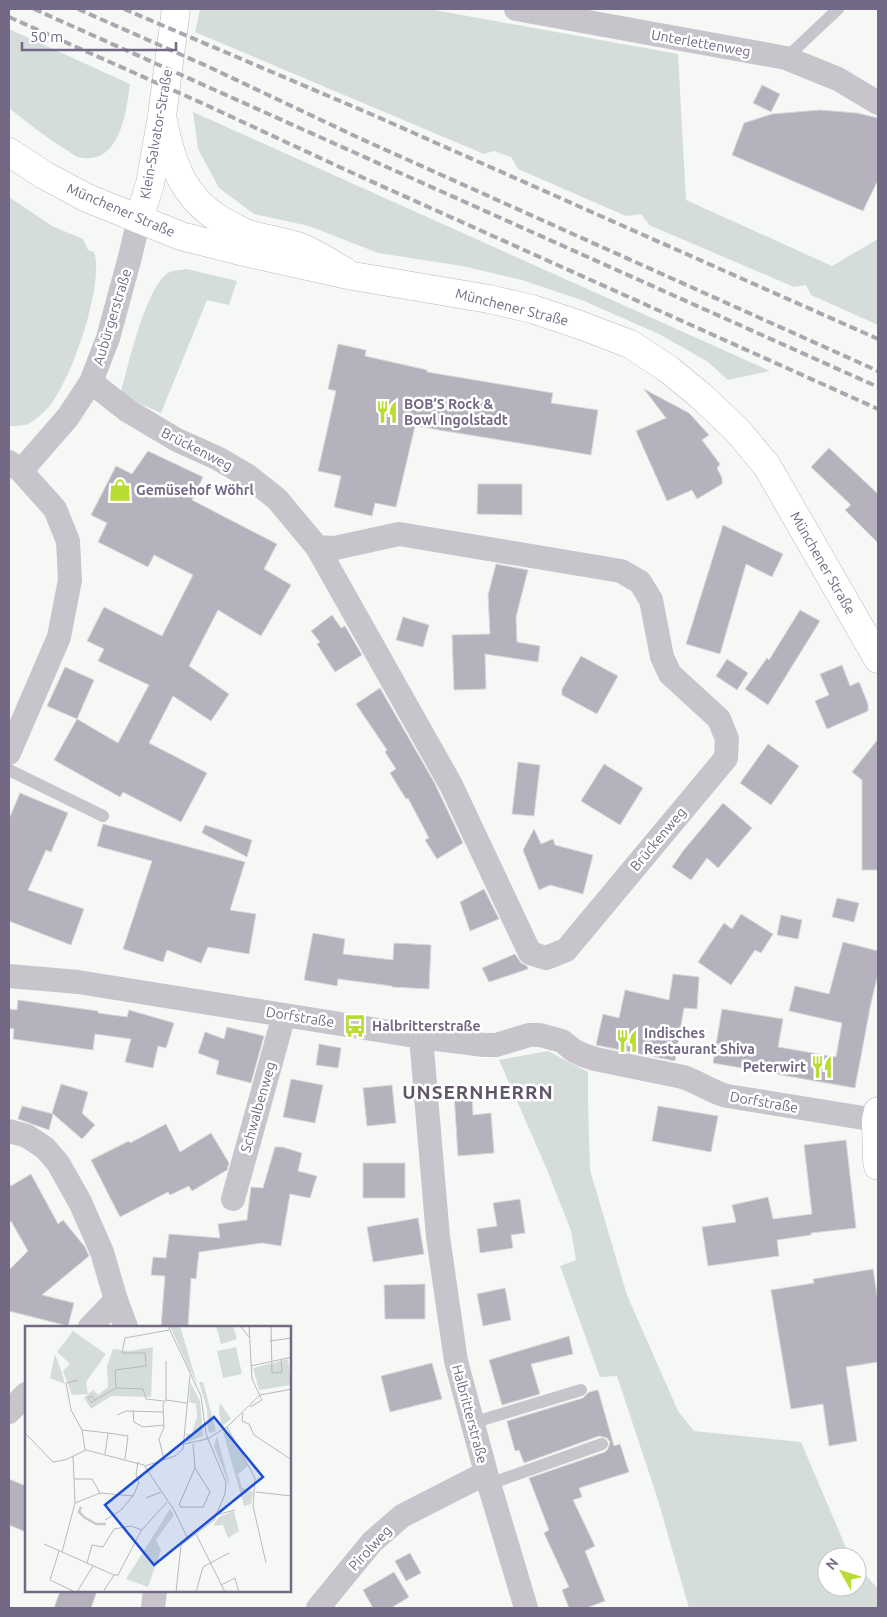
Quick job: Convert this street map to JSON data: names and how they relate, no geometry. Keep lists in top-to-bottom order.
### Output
{
  "streets": {
    "main road": ["Klein-Salvator-Straße", "Münchener Straße"],
    "street": [
      "Unterlettenweg",
      "Aubürgerstraße",
      "Brückenweg",
      "Dorfstraße",
      "Schwalbenweg",
      "Halbritterstraße",
      "Pirolweg"
    ]
  },
  "crossings": [
    ["Klein-Salvator-Straße", "Münchener Straße"],
    ["Klein-Salvator-Straße", "Aubürgerstraße"],
    ["Aubürgerstraße", "Brückenweg"],
    ["Dorfstraße", "Schwalbenweg"],
    ["Dorfstraße", "Halbritterstraße"],
    ["Halbritterstraße", "Pirolweg"]
  ],
  "districts": ["UNSERNHERRN"],
  "places": {
    "restaurant": ["BOB’S Rock & Bowl Ingolstadt", "Indisches Restaurant Shiva", "Peterwirt"],
    "shop": ["Gemüsehof Wöhrl"],
    "bus stop": ["Halbritterstraße"]
  },
  "scale_bar": "50 m",
  "north": "top left"
}
